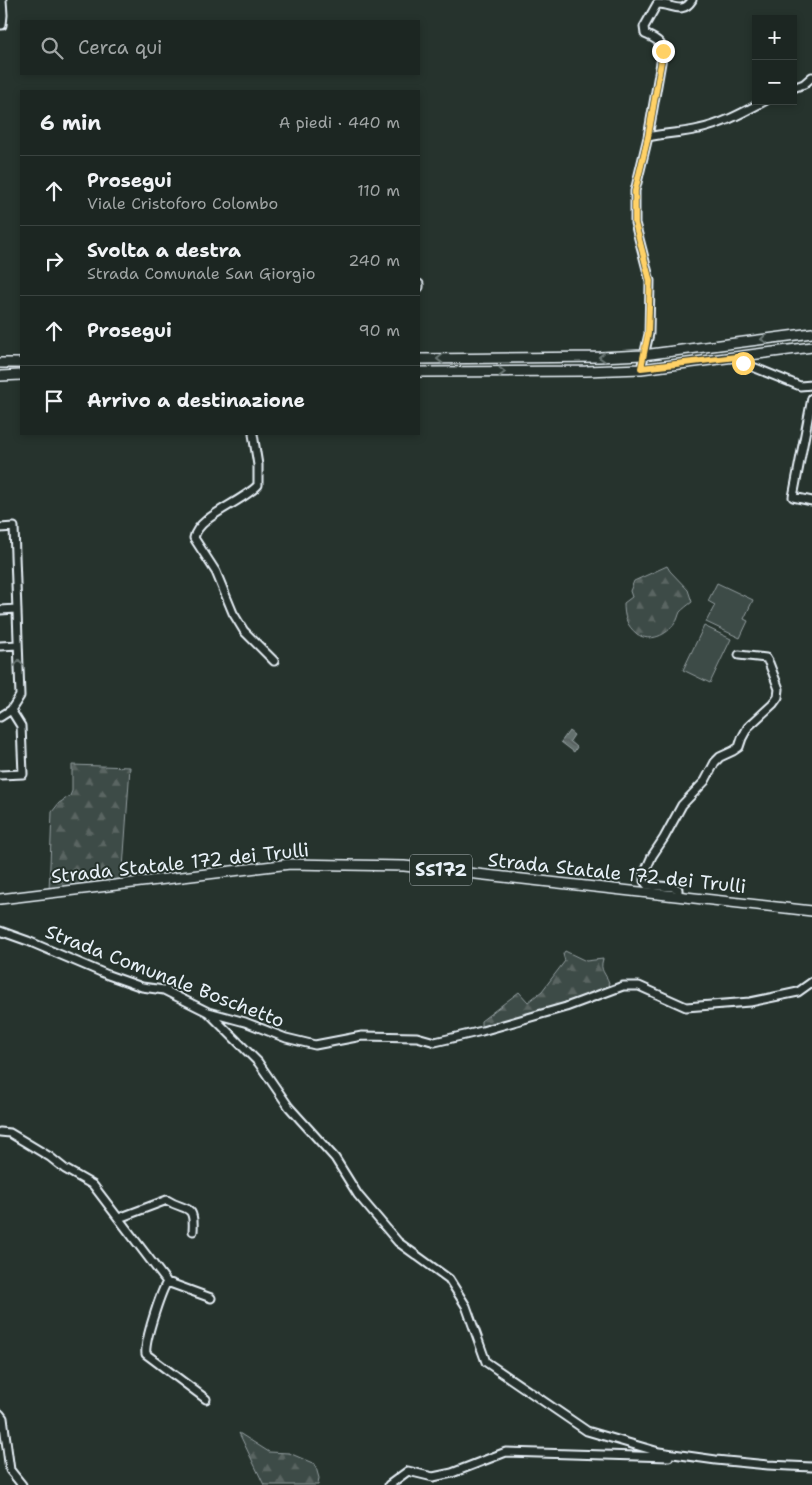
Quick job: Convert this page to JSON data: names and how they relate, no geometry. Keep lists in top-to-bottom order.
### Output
{
  "streets": {
    "main road": ["Strada Statale 172 dei Trulli", "SS172"],
    "street": ["Strada Comunale Boschetto"]
  },
  "page": {
    "map_buttons": ["+", "−"],
    "search": "Cerca qui",
    "heading": ["6 min", "A piedi · 440 m"],
    "list": [
      ["Prosegui", "Viale Cristoforo Colombo", "110 m"],
      ["Svolta a destra", "Strada Comunale San Giorgio", "240 m"],
      ["Prosegui", "90 m"],
      "Arrivo a destinazione"
    ]
  }
}
